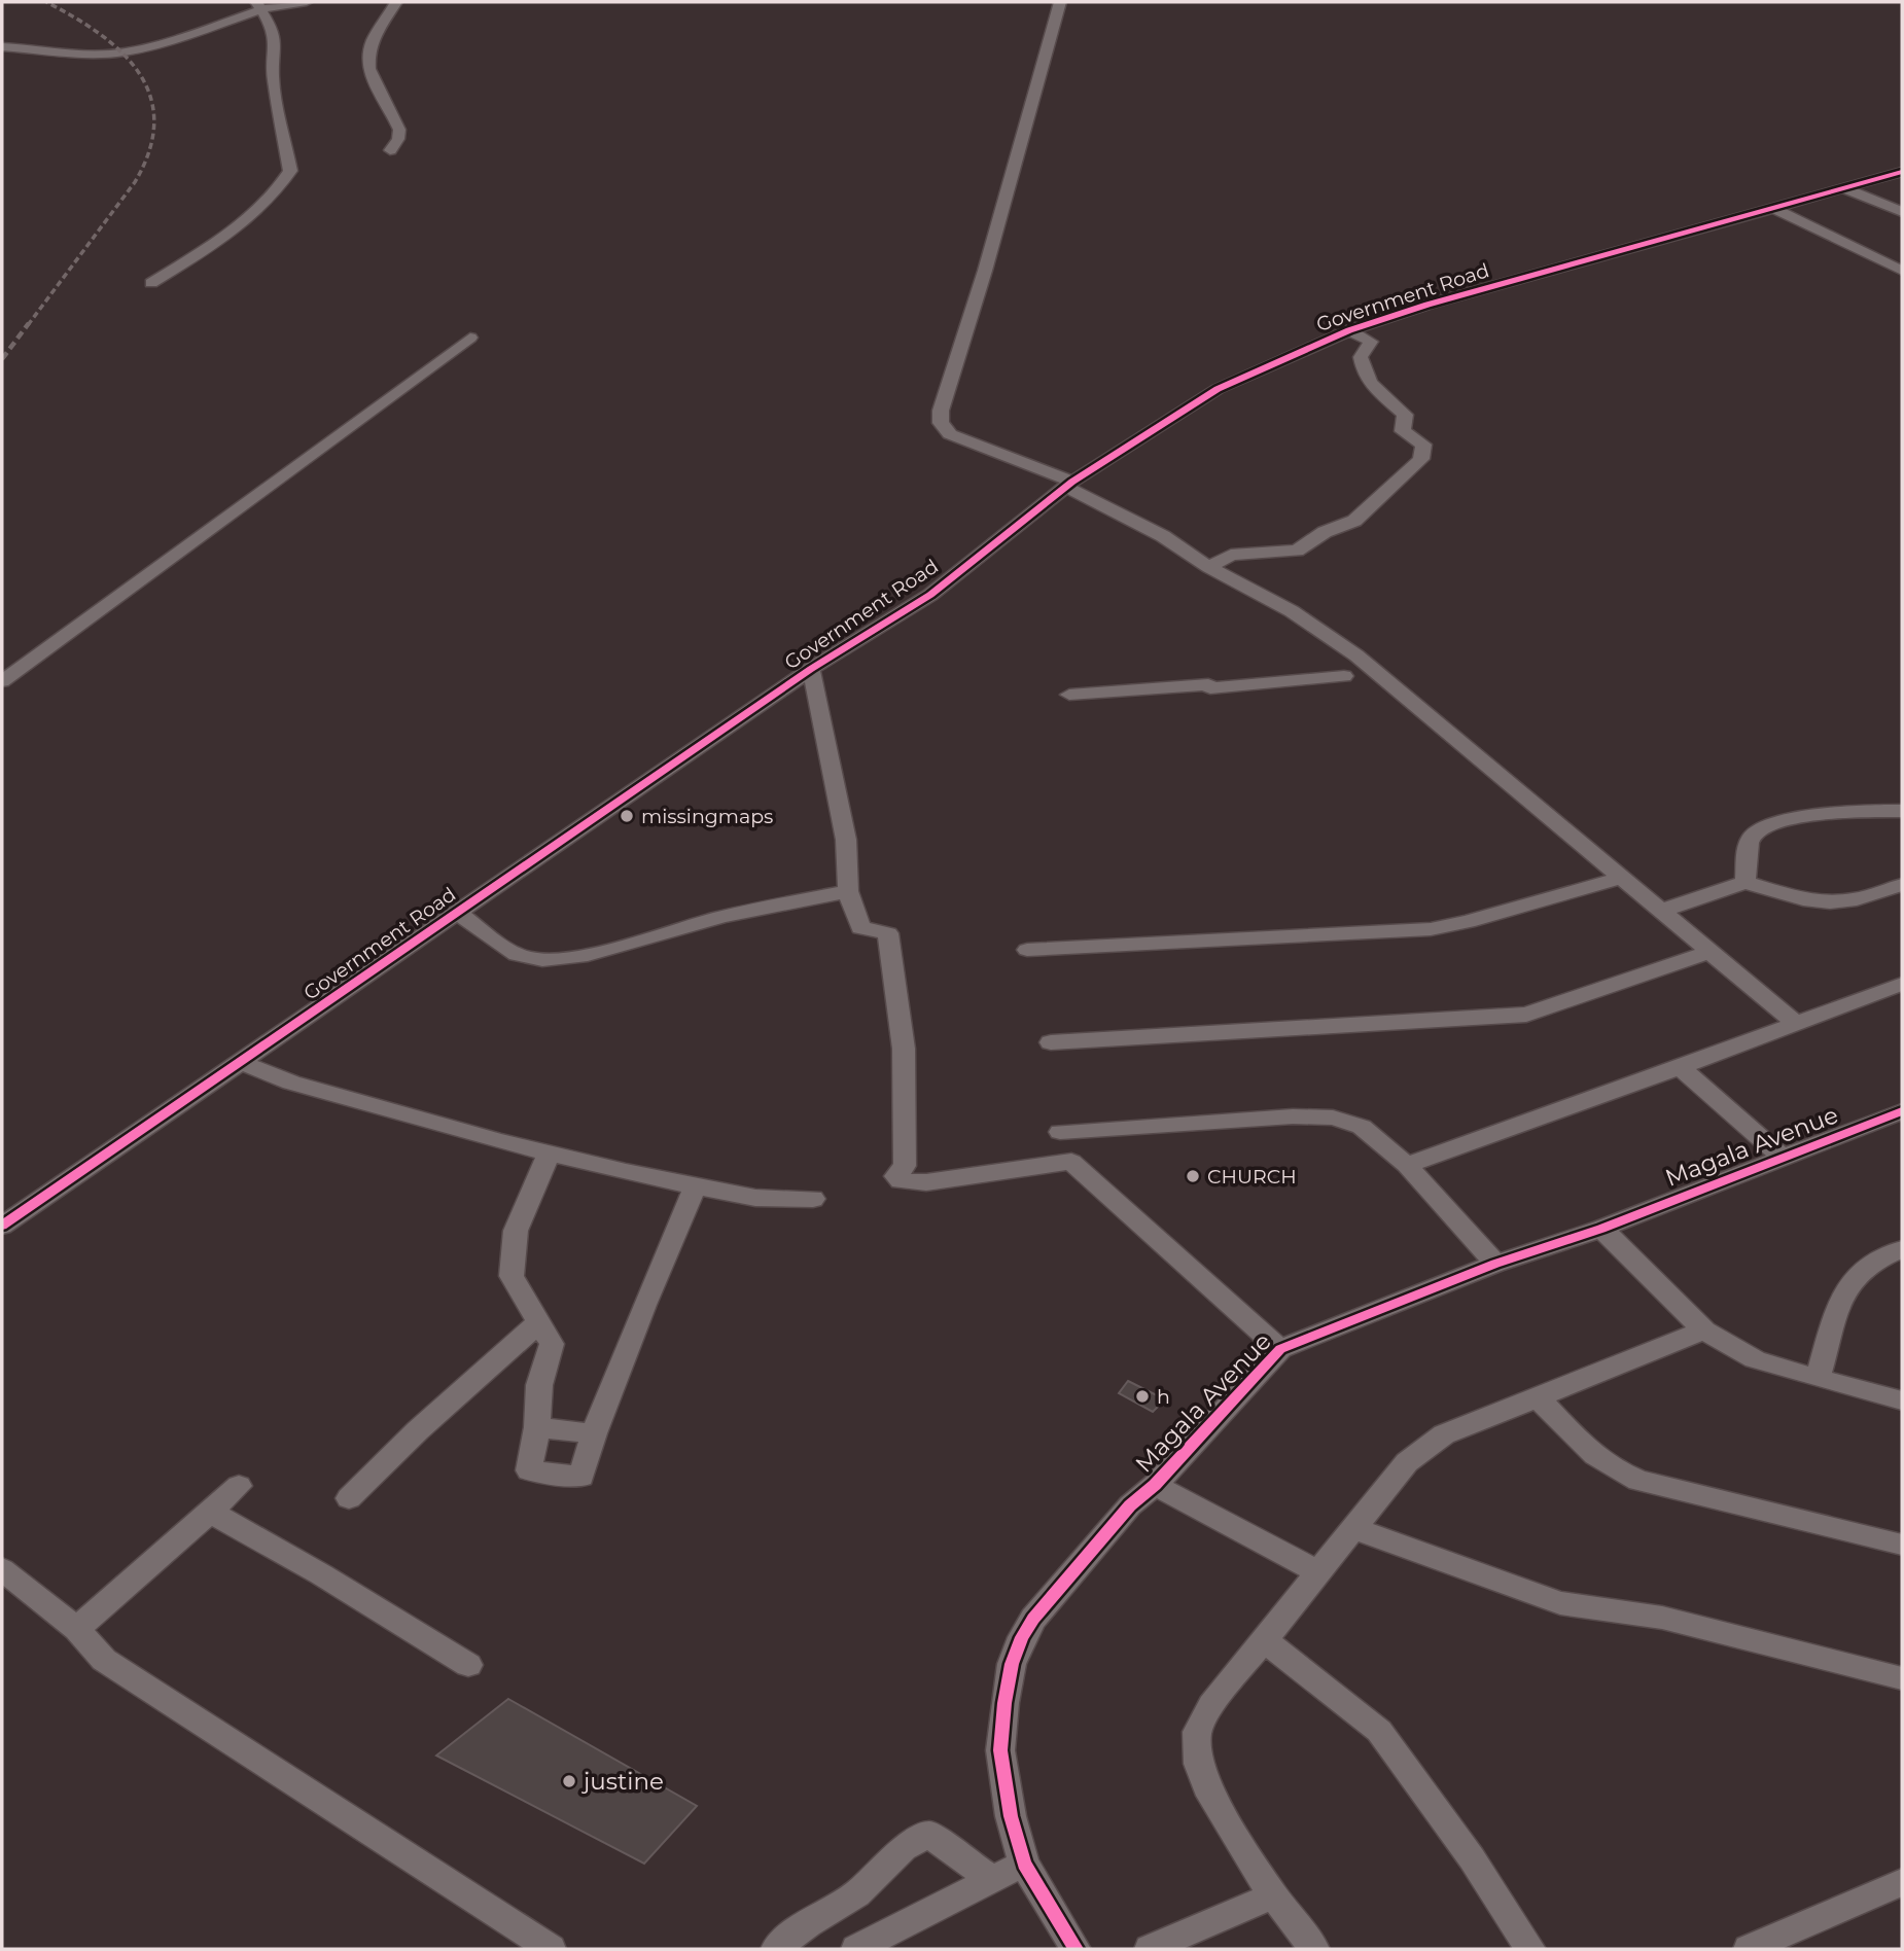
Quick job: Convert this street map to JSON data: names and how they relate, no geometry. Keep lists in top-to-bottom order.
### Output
{
  "streets": {
    "street": ["Government Road", "Magala Avenue"]
  },
  "places": [
    "missingmaps",
    "CHURCH",
    "h",
    "justine"
  ]
}
